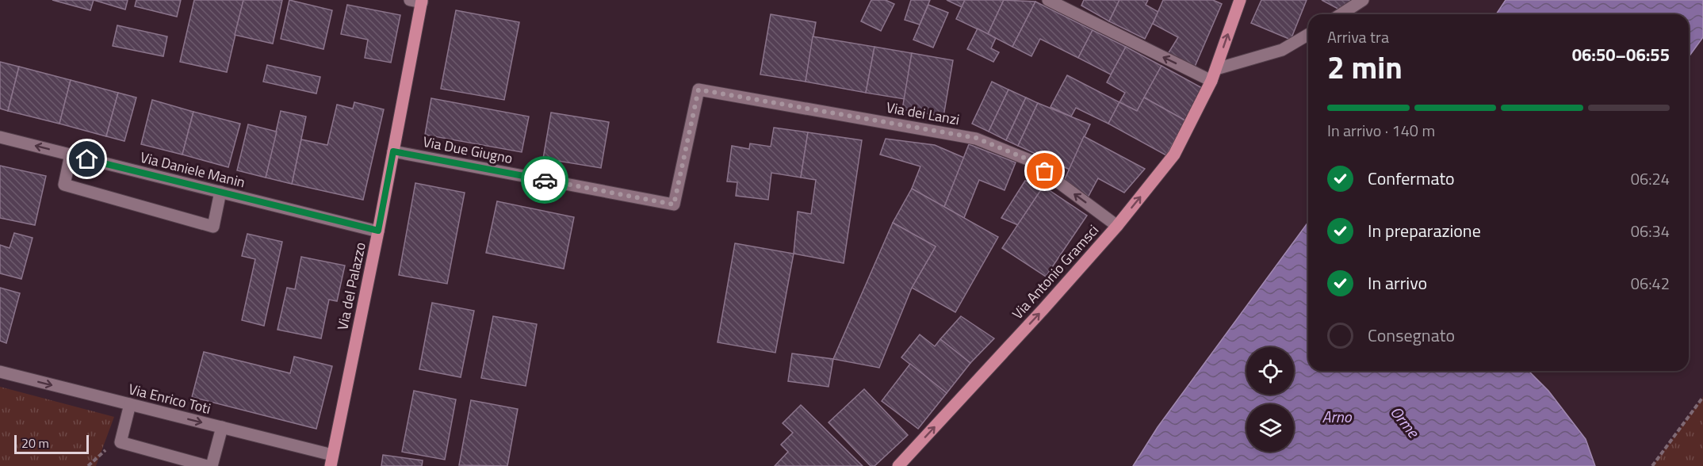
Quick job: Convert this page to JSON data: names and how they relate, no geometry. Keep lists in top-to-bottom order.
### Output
{
  "streets": {
    "main road": ["Via Antonio Gramsci", "Via del Palazzo"],
    "street": [
      "Via dei Lanzi",
      "Via Due Giugno",
      "Via Daniele Manin",
      "Via Enrico Toti"
    ]
  },
  "crossings": [
    ["Via dei Lanzi", "Via Due Giugno"],
    ["Via dei Lanzi", "Via Antonio Gramsci"],
    ["Via Due Giugno", "Via del Palazzo"],
    ["Via Daniele Manin", "Via del Palazzo"],
    ["Via del Palazzo", "Via Enrico Toti"]
  ],
  "one_way": ["Via dei Lanzi", "Via Antonio Gramsci", "Via Enrico Toti"],
  "water": ["Arno", "Orme"],
  "scale_bar": "20 m",
  "page": {
    "heading": ["2 min", "Arriva tra", "06:50–06:55"],
    "bar": "In arrivo · 140 m",
    "list": [
      ["Confermato", "06:24"],
      ["In preparazione", "06:34"],
      ["In arrivo", "06:42"],
      "Consegnato"
    ],
    "scale": "20 m"
  }
}
